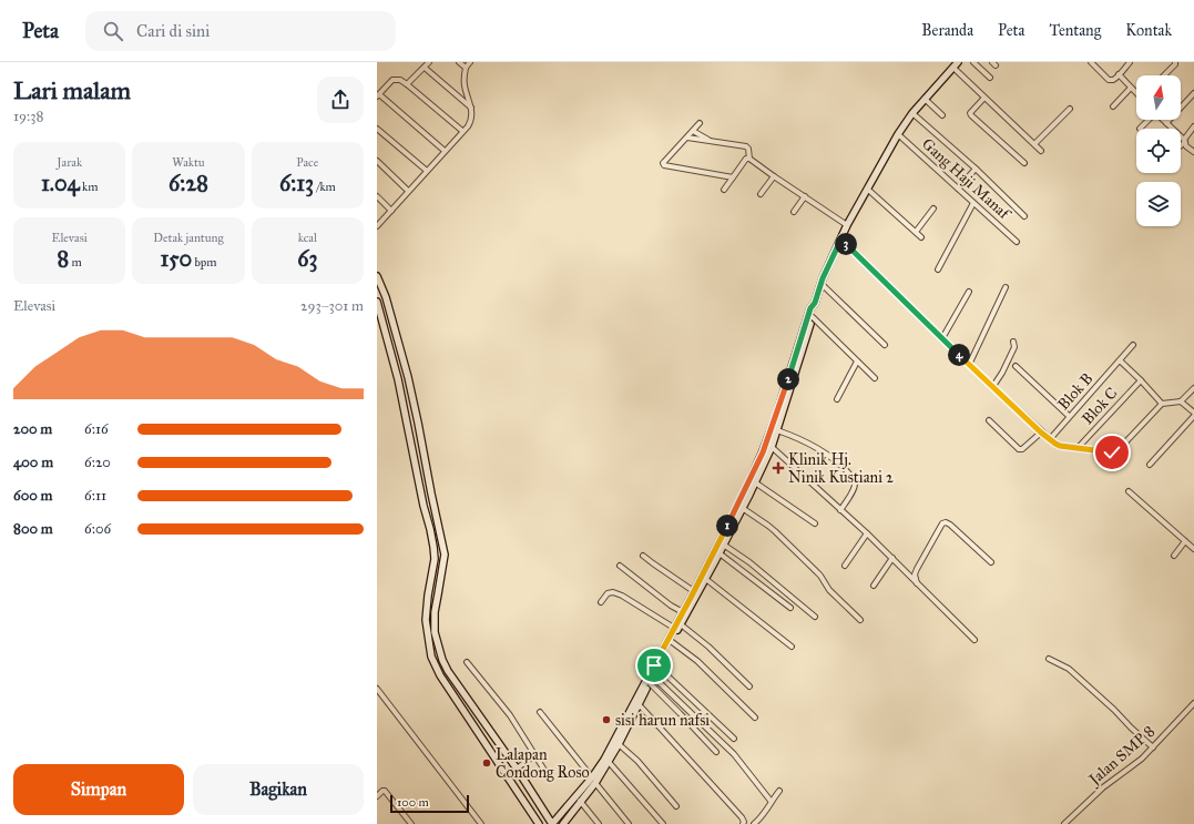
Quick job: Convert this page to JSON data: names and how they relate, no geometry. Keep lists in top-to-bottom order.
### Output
{
  "streets": {
    "street": [
      "Gang Haji Manaf",
      "Blok B",
      "Blok C",
      "Jalan SMP 8"
    ]
  },
  "places": {
    "health": ["Klinik Hj. Ninik Kustiani 2"],
    "other": ["sisi harun nafsi", "Lalapan Condong Roso"]
  },
  "scale_bar": "100 m",
  "north": "top",
  "page": {
    "header": "Peta",
    "search": "Cari di sini",
    "nav": [
      "Beranda",
      "Peta",
      "Tentang",
      "Kontak"
    ],
    "heading": ["Lari malam", "19:38"],
    "stats": [
      ["Jarak", "1.04 km"],
      ["Waktu", "6:28"],
      ["Pace", "6:13 /km"],
      ["Elevasi", "8 m"],
      ["Detak jantung", "150 bpm"],
      ["kcal", "63"]
    ],
    "pins": [
      "3",
      "4",
      "2",
      "1"
    ],
    "chart": ["Elevasi", "293–301 m"],
    "list": [
      {
        "name": "200 m",
        "note": "6:16"
      },
      {
        "name": "400 m",
        "note": "6:20"
      },
      {
        "name": "600 m",
        "note": "6:11"
      },
      {
        "name": "800 m",
        "note": "6:06"
      }
    ],
    "buttons": ["Simpan", "Bagikan"],
    "scale": "100 m"
  }
}
